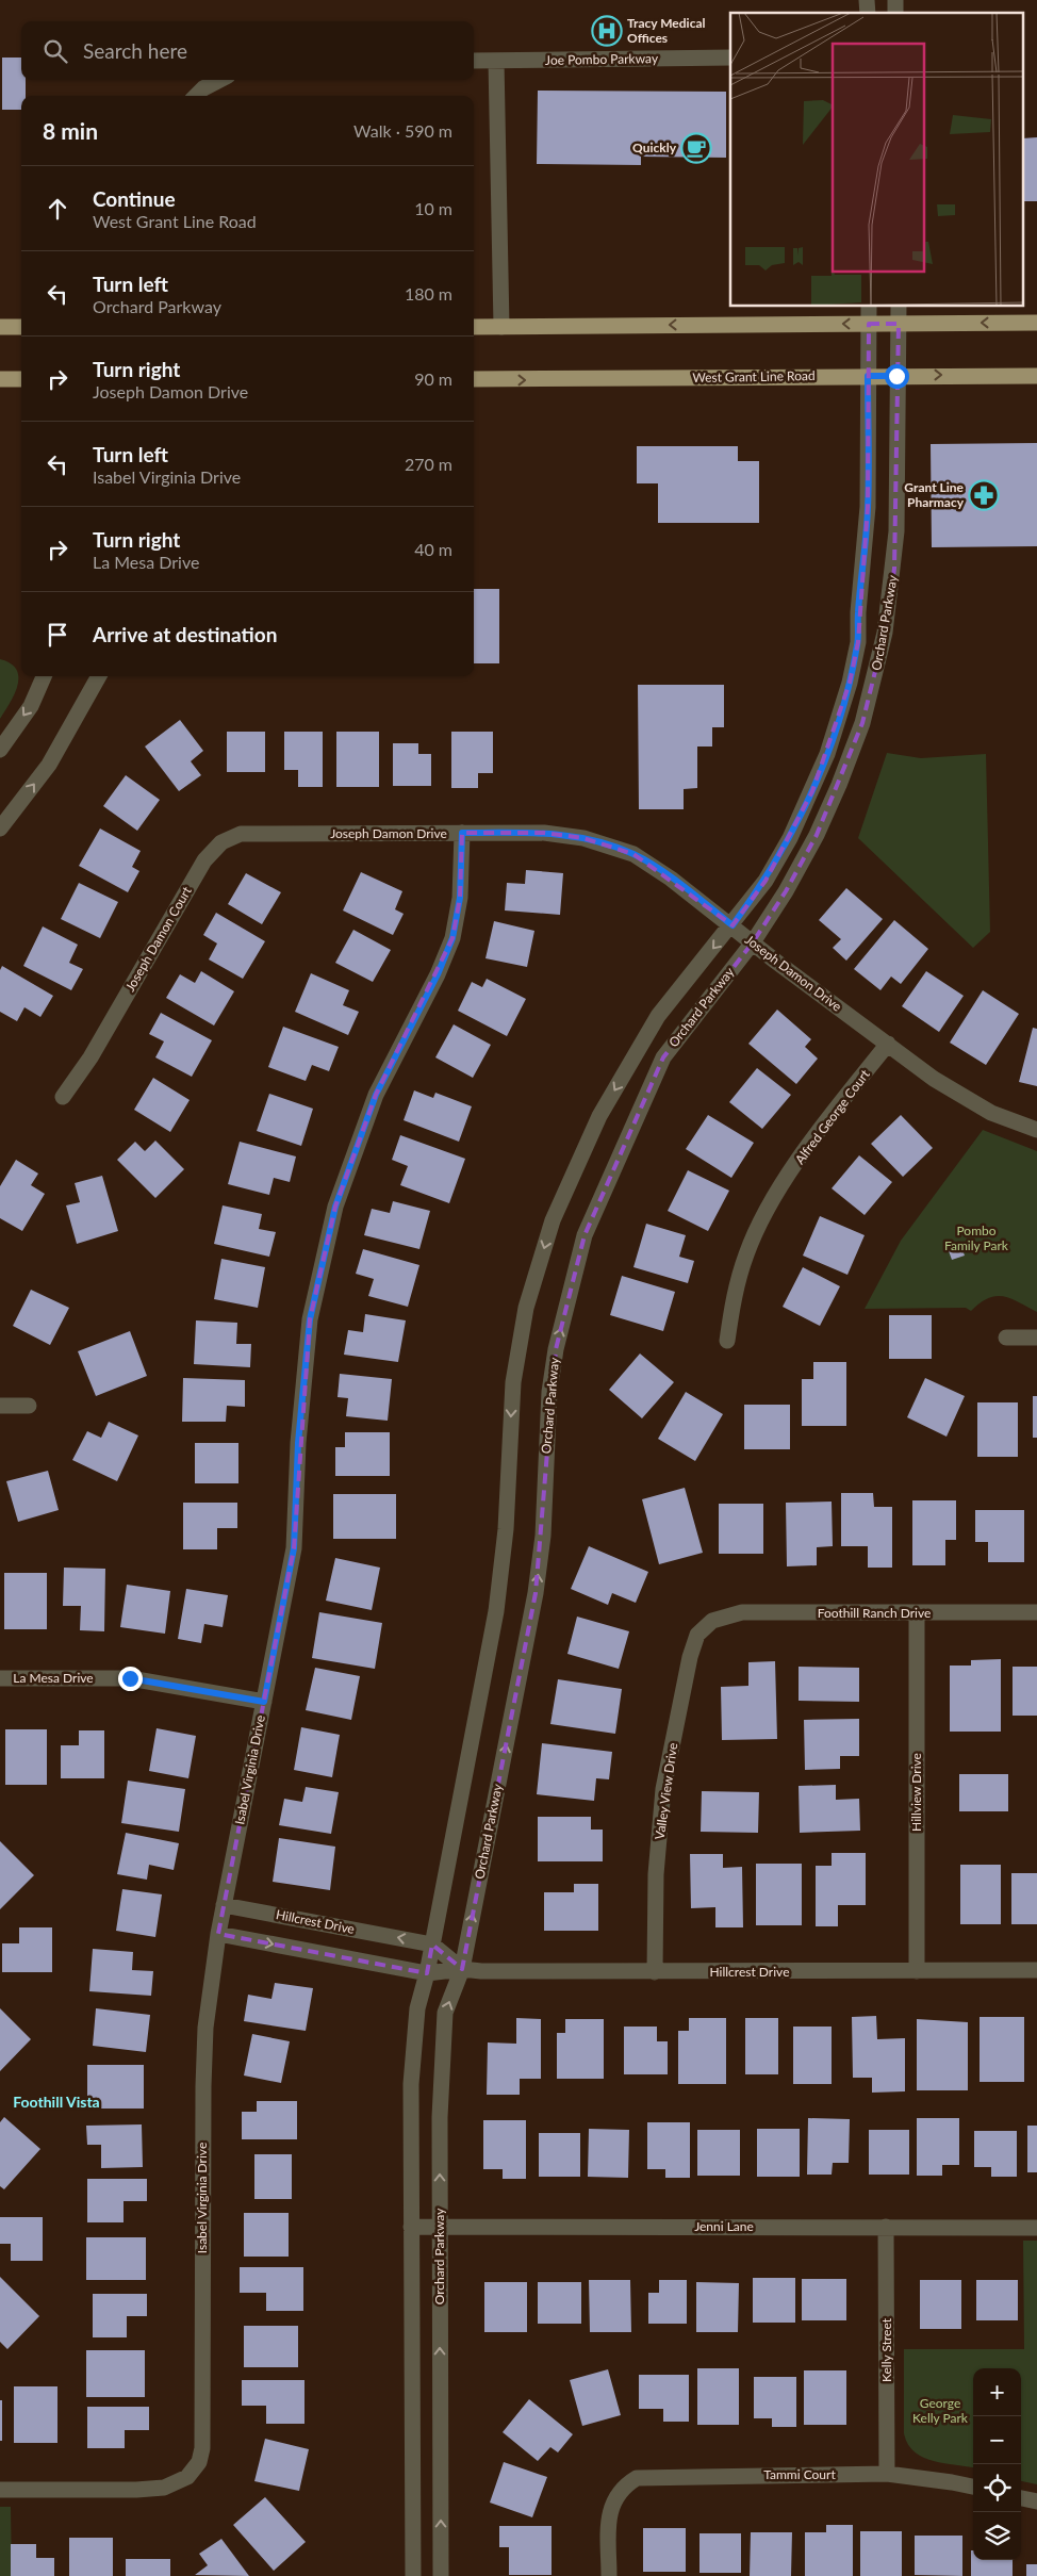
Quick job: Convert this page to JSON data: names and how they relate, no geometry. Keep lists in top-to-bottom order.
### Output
{
  "streets": {
    "main road": ["West Grant Line Road"],
    "street": [
      "Joe Pombo Parkway",
      "Orchard Parkway",
      "Joseph Damon Drive",
      "Joseph Damon Court",
      "Alfred George Court",
      "Foothill Ranch Drive",
      "La Mesa Drive",
      "Isabel Virginia Drive",
      "Valley View Drive",
      "Hillview Drive",
      "Hillcrest Drive",
      "Jenni Lane",
      "Kelly Street",
      "Tammi Court"
    ]
  },
  "crossings": [
    ["West Grant Line Road", "Orchard Parkway"],
    ["Orchard Parkway", "Joseph Damon Drive"],
    ["Orchard Parkway", "Hillcrest Drive"],
    ["Orchard Parkway", "Jenni Lane"],
    ["Joseph Damon Drive", "Joseph Damon Court"],
    ["Joseph Damon Drive", "Alfred George Court"],
    ["Joseph Damon Drive", "Isabel Virginia Drive"],
    ["Foothill Ranch Drive", "Valley View Drive"],
    ["Foothill Ranch Drive", "Hillview Drive"],
    ["La Mesa Drive", "Isabel Virginia Drive"],
    ["Isabel Virginia Drive", "Hillcrest Drive"],
    ["Valley View Drive", "Hillcrest Drive"],
    ["Hillview Drive", "Hillcrest Drive"],
    ["Jenni Lane", "Kelly Street"],
    ["Kelly Street", "Tammi Court"]
  ],
  "districts": ["Foothill Vista"],
  "parks": ["Pombo Family Park", "George Kelly Park"],
  "places": {
    "hospital": ["Tracy Medical Offices"],
    "cafe": ["Quickly"],
    "pharmacy": ["Grant Line Pharmacy"]
  },
  "page": {
    "search": "Search here",
    "heading": ["8 min", "Walk · 590 m"],
    "list": [
      ["Continue", "West Grant Line Road", "10 m"],
      ["Turn left", "Orchard Parkway", "180 m"],
      ["Turn right", "Joseph Damon Drive", "90 m"],
      ["Turn left", "Isabel Virginia Drive", "270 m"],
      ["Turn right", "La Mesa Drive", "40 m"],
      "Arrive at destination"
    ],
    "map_buttons": ["+", "−"]
  }
}
